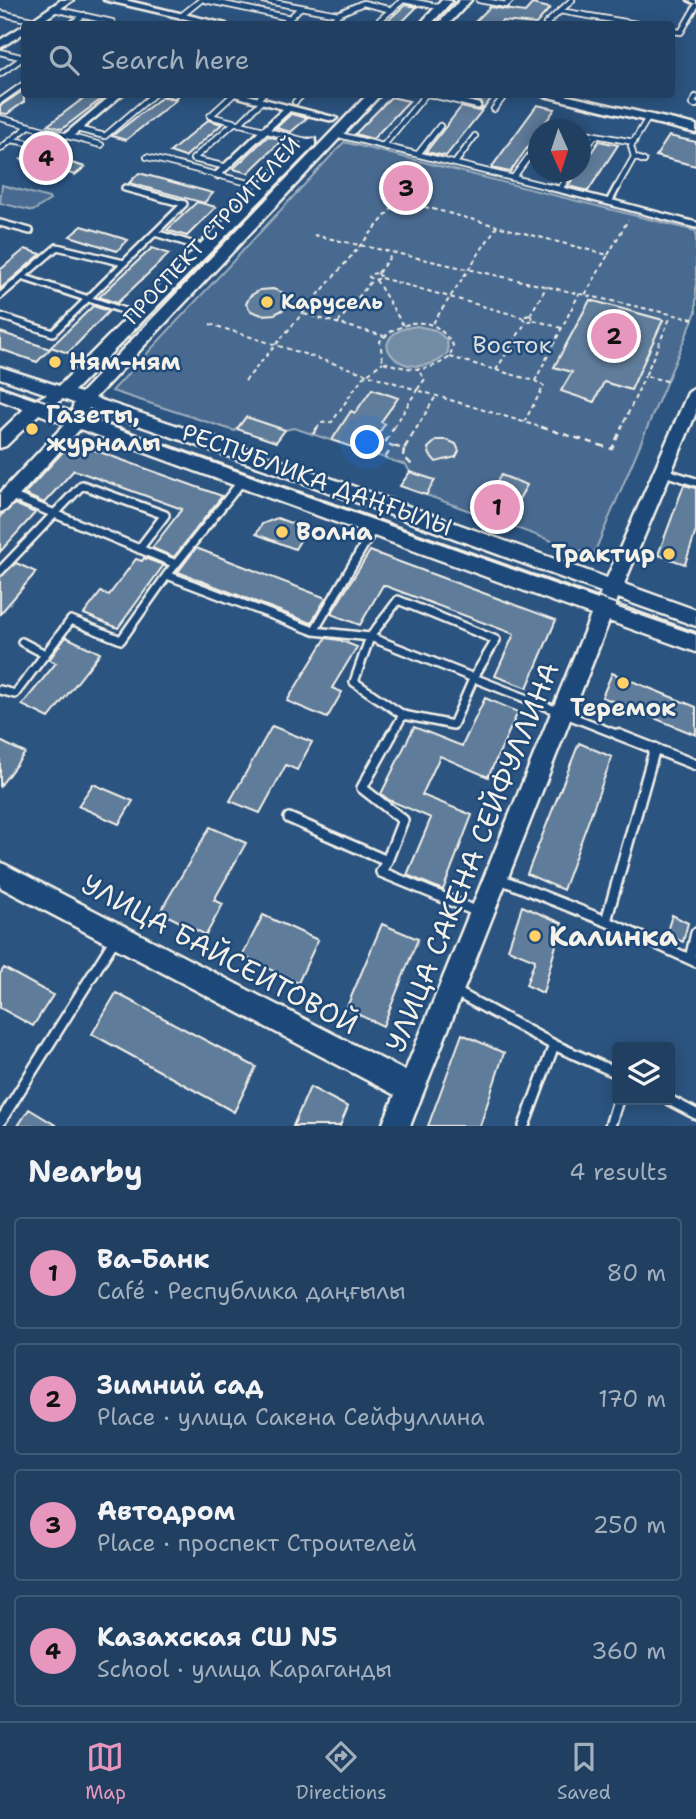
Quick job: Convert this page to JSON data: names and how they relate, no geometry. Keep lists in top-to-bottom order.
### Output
{
  "streets": {
    "street": [
      "ПРОСПЕКТ СТРОИТЕЛЕЙ",
      "РЕСПУБЛИКА ДАҢҒЫЛЫ",
      "УЛИЦА САКЕНА СЕЙФУЛЛИНА",
      "УЛИЦА БАЙСЕИТОВОЙ"
    ]
  },
  "crossings": [
    ["ПРОСПЕКТ СТРОИТЕЛЕЙ", "РЕСПУБЛИКА ДАҢҒЫЛЫ"],
    ["РЕСПУБЛИКА ДАҢҒЫЛЫ", "УЛИЦА САКЕНА СЕЙФУЛЛИНА"],
    ["УЛИЦА САКЕНА СЕЙФУЛЛИНА", "УЛИЦА БАЙСЕИТОВОЙ"]
  ],
  "parks": ["Восток"],
  "places": [
    "Карусель",
    "Ням-ням",
    "Газеты, журналы",
    "Волна",
    "Трактир",
    "Теремок",
    "Калинка"
  ],
  "north": "bottom",
  "page": {
    "search": "Search here",
    "pins": [
      "4",
      "3",
      "2",
      "1"
    ],
    "heading": ["Nearby", "4 results"],
    "list": [
      {
        "mark": "1",
        "name": "Ва-Банк",
        "note": "Café · Республика даңғылы",
        "value": "80 m"
      },
      {
        "mark": "2",
        "name": "Зимний сад",
        "note": "Place · улица Сакена Сейфуллина",
        "value": "170 m"
      },
      {
        "mark": "3",
        "name": "Автодром",
        "note": "Place · проспект Строителей",
        "value": "250 m"
      },
      {
        "mark": "4",
        "name": "Казахская СШ N5",
        "note": "School · улица Караганды",
        "value": "360 m"
      }
    ],
    "nav": ["Map", "Directions", "Saved"]
  }
}
